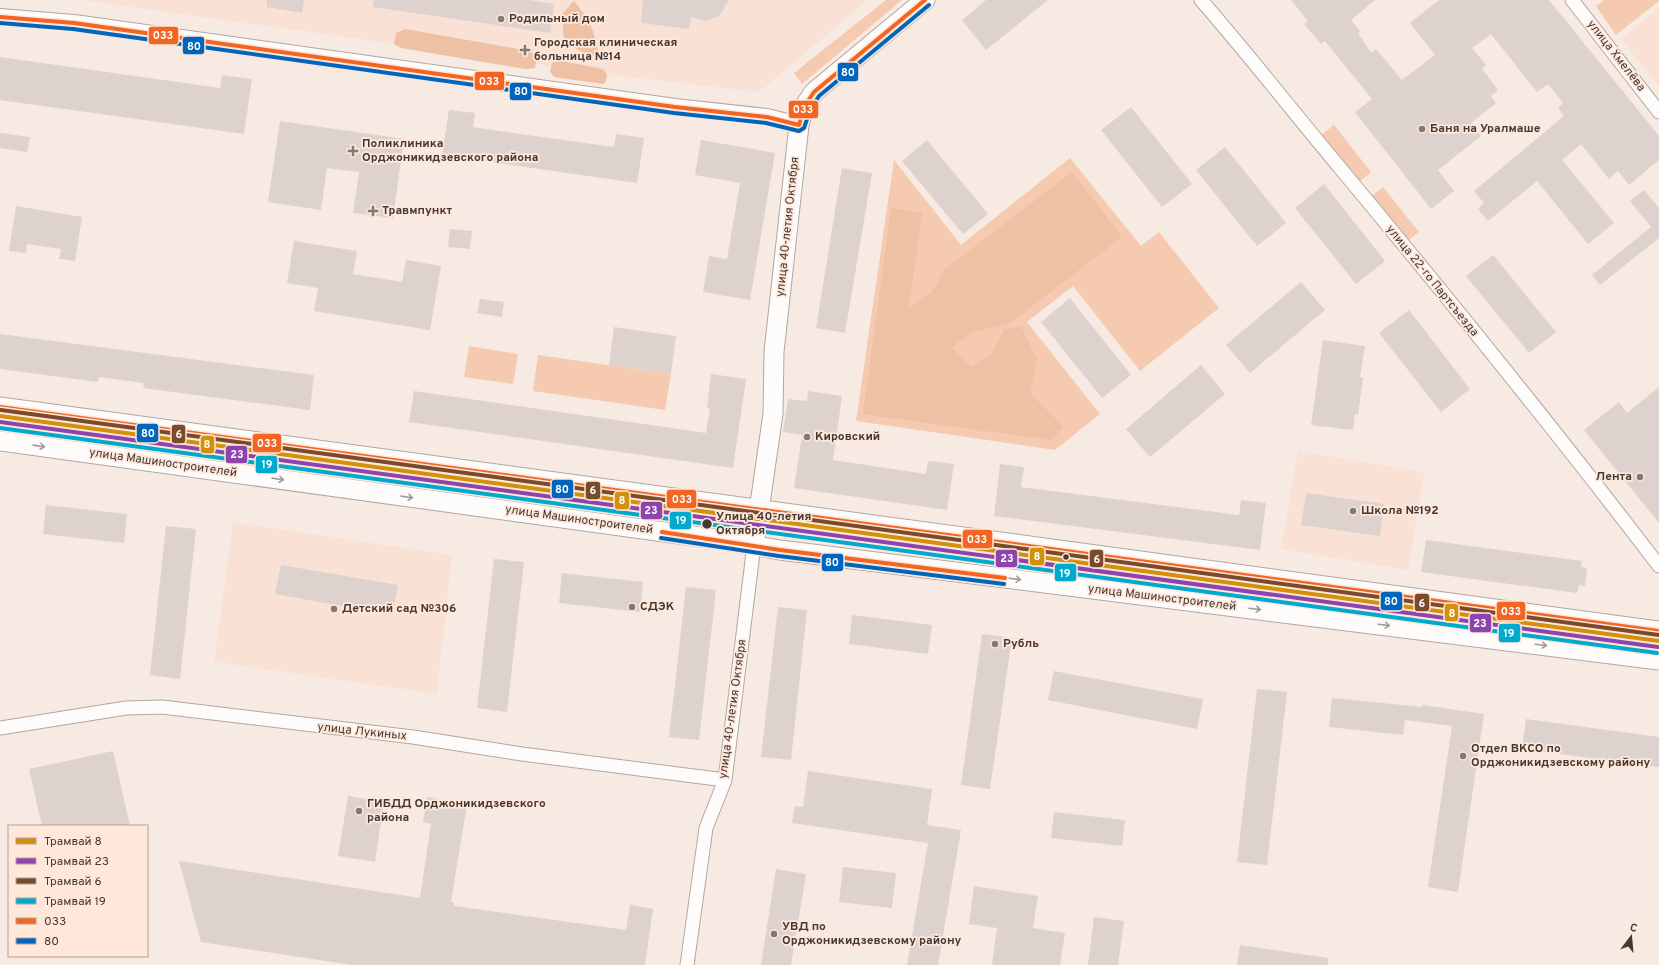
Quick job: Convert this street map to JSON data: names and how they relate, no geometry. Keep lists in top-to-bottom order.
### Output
{
  "streets": {
    "main road": ["улица 40-летия Октября", "улица Машиностроителей"],
    "street": ["улица Хмелёва", "улица 22-го Партсъезда", "улица Лукиных"]
  },
  "crossings": [
    ["улица 40-летия Октября", "улица Машиностроителей"],
    ["улица 40-летия Октября", "улица Лукиных"]
  ],
  "places": {
    "other": [
      "Родильный дом",
      "Баня на Уралмаше",
      "Кировский",
      "Лента",
      "Школа №192",
      "Улица 40-летия Октября",
      "СДЭК",
      "Детский сад №306",
      "Рубль",
      "Отдел ВКСО по Орджоникидзевскому району",
      "ГИБДД Орджоникидзевского района",
      "УВД по Орджоникидзевскому району"
    ],
    "health": ["Городская клиническая больница №14", "Поликлиника Орджоникидзевского района", "Травмпункт"]
  },
  "lines": [
    "transit line 033",
    "transit line 80",
    "tram line 6",
    "tram line 8",
    "tram line 23",
    "tram line 19"
  ],
  "legend": [
    "Трамвай 8",
    "Трамвай 23",
    "Трамвай 6",
    "Трамвай 19",
    "033",
    "80"
  ],
  "north": "top"
}
